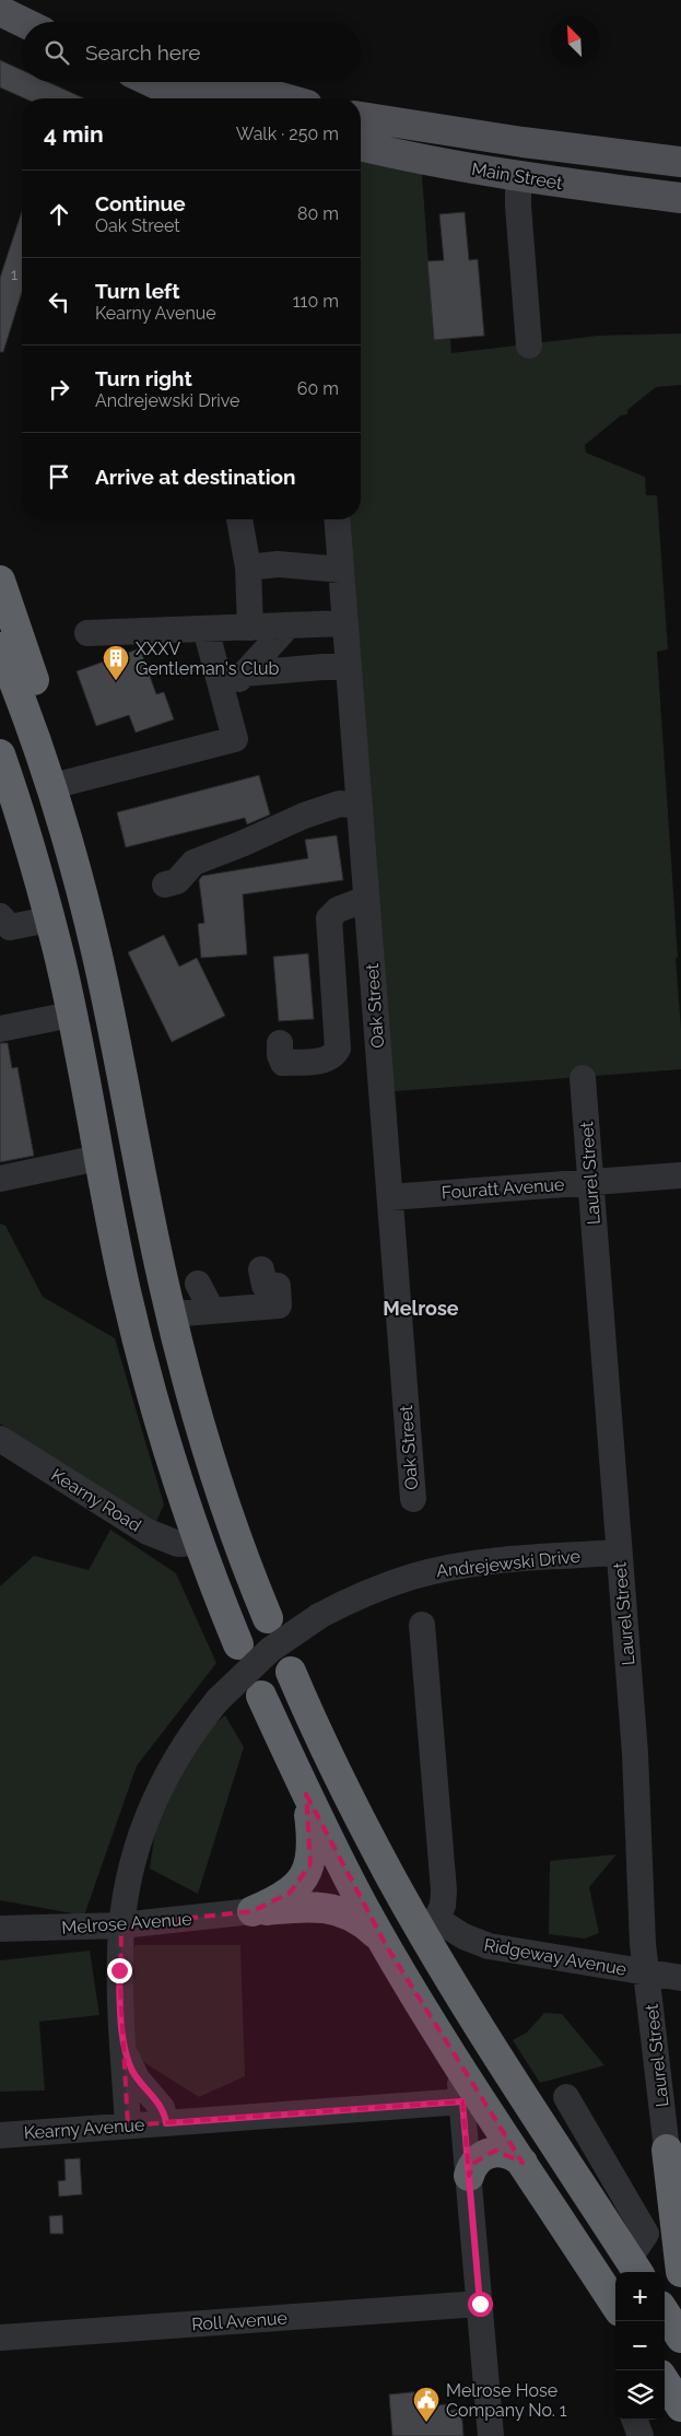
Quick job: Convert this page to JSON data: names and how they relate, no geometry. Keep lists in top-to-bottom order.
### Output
{
  "streets": {
    "main road": ["Main Street"],
    "street": [
      "Oak Street",
      "Laurel Street",
      "Fouratt Avenue",
      "Kearny Road",
      "Andrejewski Drive",
      "Melrose Avenue",
      "Ridgeway Avenue",
      "Kearny Avenue",
      "Roll Avenue"
    ]
  },
  "crossings": [
    ["Oak Street", "Fouratt Avenue"],
    ["Laurel Street", "Fouratt Avenue"],
    ["Laurel Street", "Andrejewski Drive"],
    ["Laurel Street", "Ridgeway Avenue"],
    ["Andrejewski Drive", "Melrose Avenue"],
    ["Andrejewski Drive", "Kearny Avenue"]
  ],
  "districts": ["Melrose"],
  "places": {
    "building": ["XXXV Gentleman's Club"],
    "public building": ["Melrose Hose Company No. 1"]
  },
  "house_numbers": ["1"],
  "north": "top left",
  "page": {
    "search": "Search here",
    "heading": ["4 min", "Walk · 250 m"],
    "list": [
      ["Continue", "Oak Street", "80 m"],
      ["Turn left", "Kearny Avenue", "110 m"],
      ["Turn right", "Andrejewski Drive", "60 m"],
      "Arrive at destination"
    ],
    "map_buttons": ["+", "−"]
  }
}
